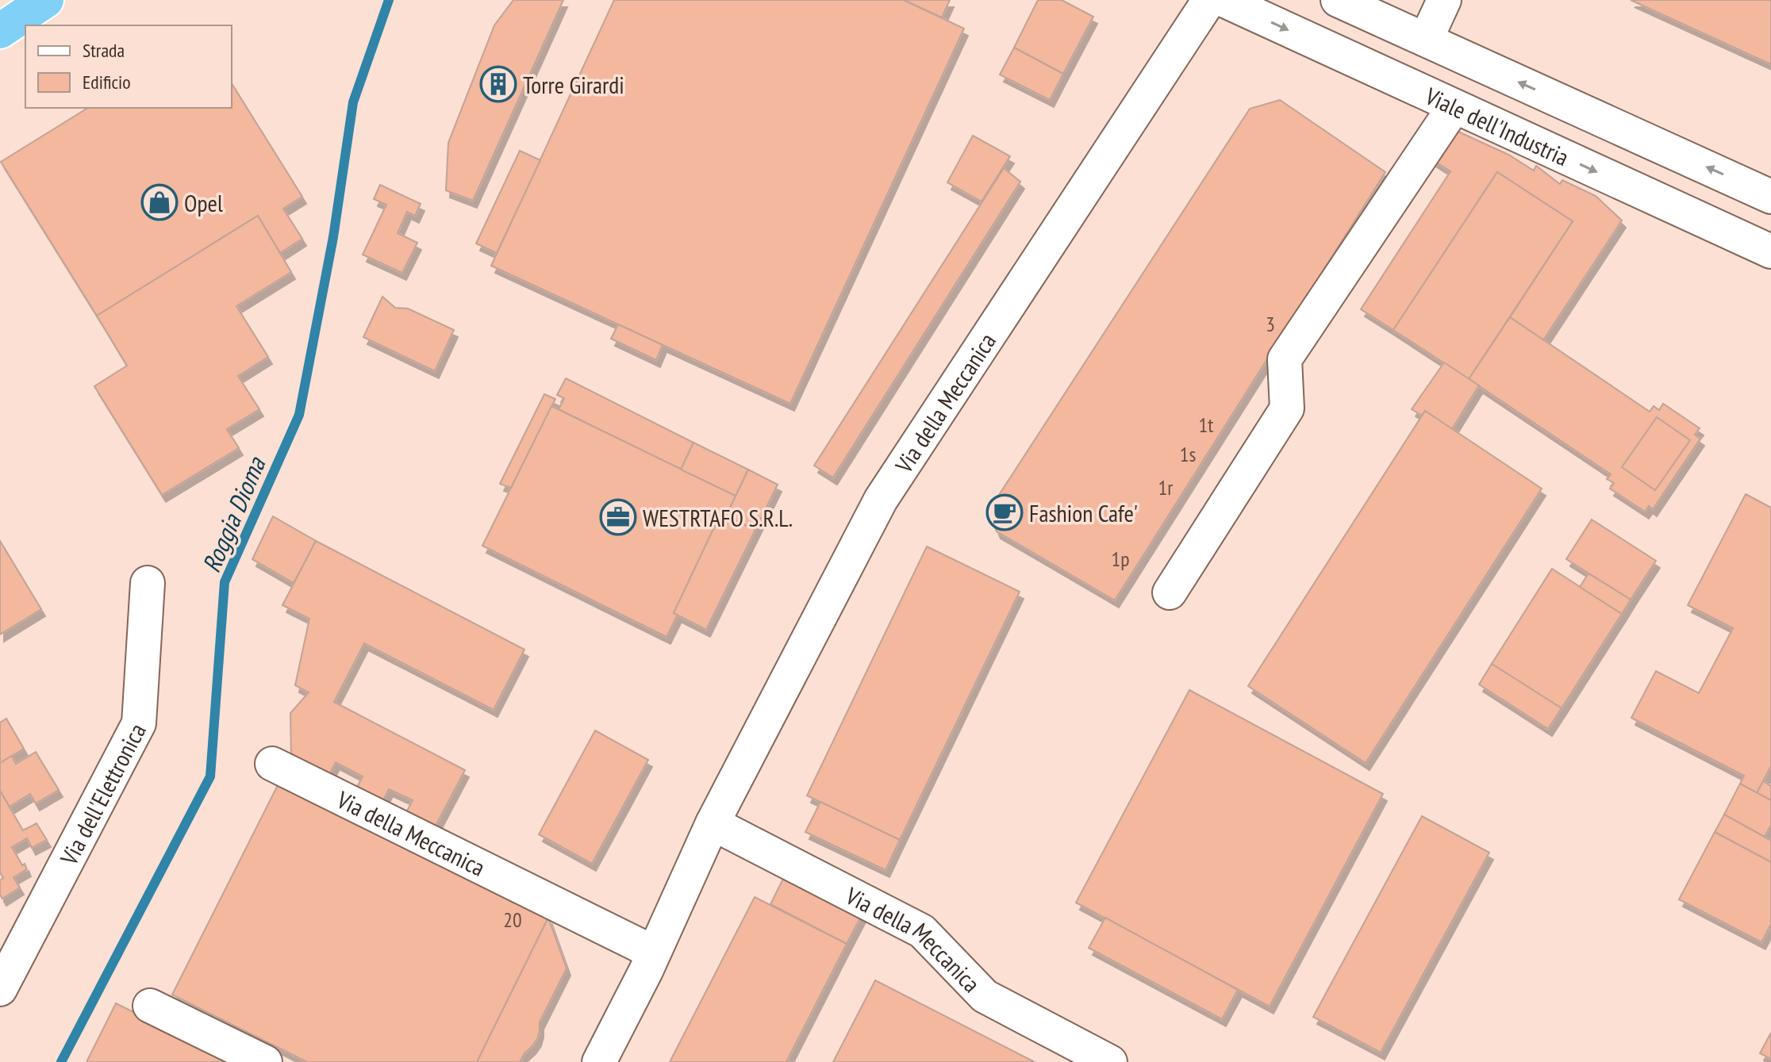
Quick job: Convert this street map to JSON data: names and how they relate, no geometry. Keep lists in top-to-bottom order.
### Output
{
  "streets": {
    "street": ["Viale dell'Industria", "Via della Meccanica", "Via dell'Elettronica"]
  },
  "water": ["Roggia Dioma"],
  "places": {
    "building": ["Torre Girardi"],
    "shop": ["Opel"],
    "cafe": ["Fashion Cafe'"],
    "office": ["WESTRTAFO S.R.L."]
  },
  "house_numbers": [
    "3",
    "1t",
    "1s",
    "1r",
    "1p",
    "20"
  ],
  "legend": ["Strada", "Edificio"]
}
